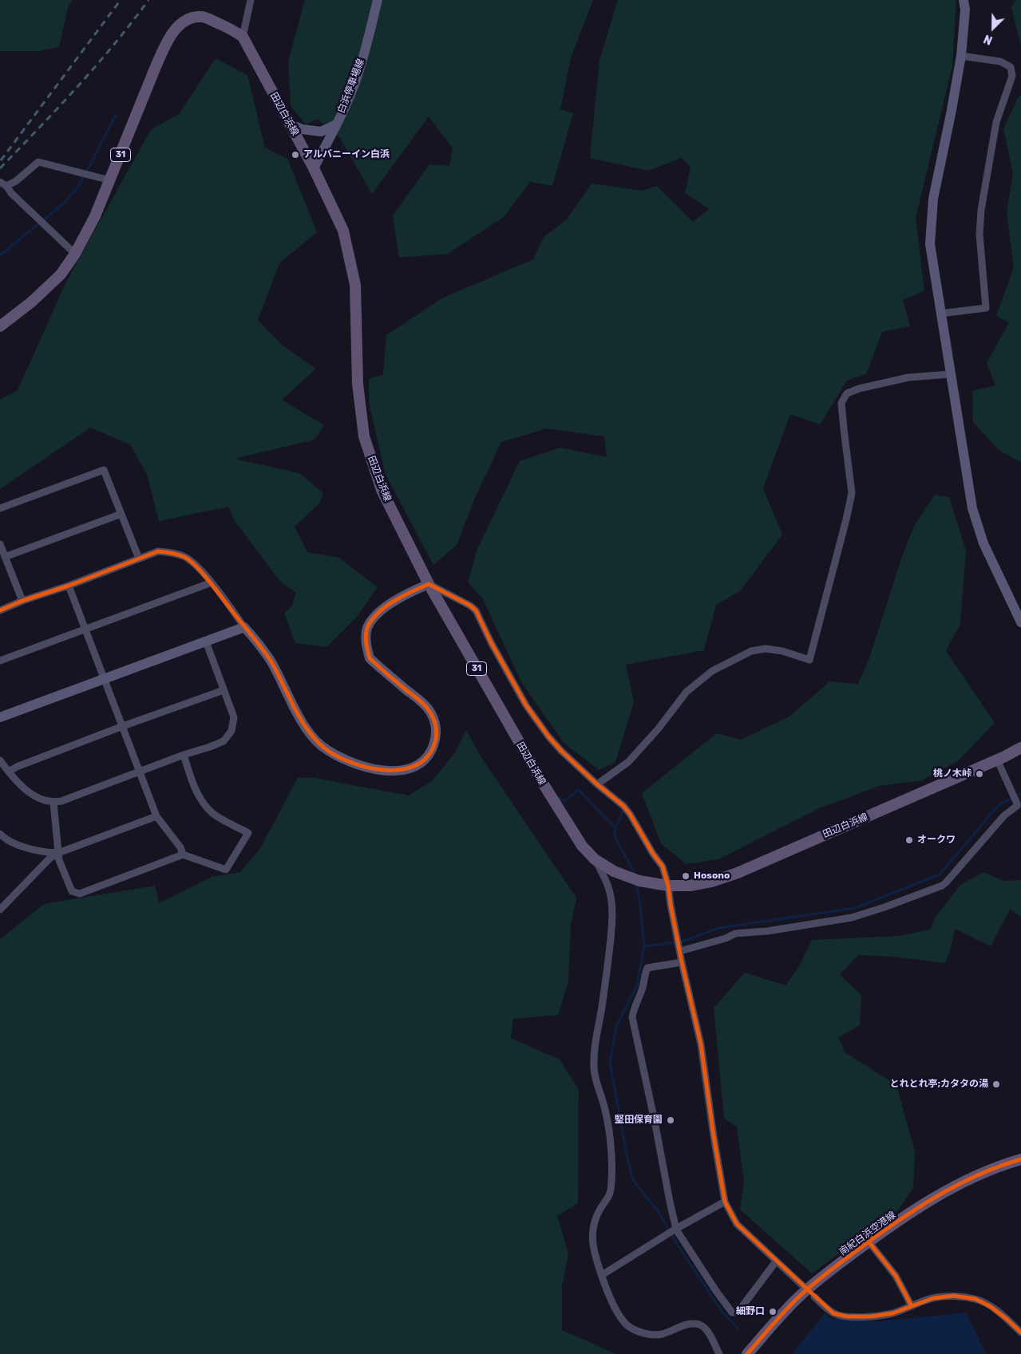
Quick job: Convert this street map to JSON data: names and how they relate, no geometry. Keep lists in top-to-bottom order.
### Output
{
  "streets": {
    "main road": ["田辺白浜線", "31", "南紀白浜空港線"],
    "street": ["白浜停車場線"]
  },
  "crossings": [
    ["白浜停車場線", "田辺白浜線"],
    ["田辺白浜線", "31"]
  ],
  "places": [
    "アルバニーイン白浜",
    "桃ノ木峠",
    "オークワ",
    "Hosono",
    "とれとれ亭;カタタの湯",
    "堅田保育園",
    "細野口"
  ],
  "north": "bottom left"
}
